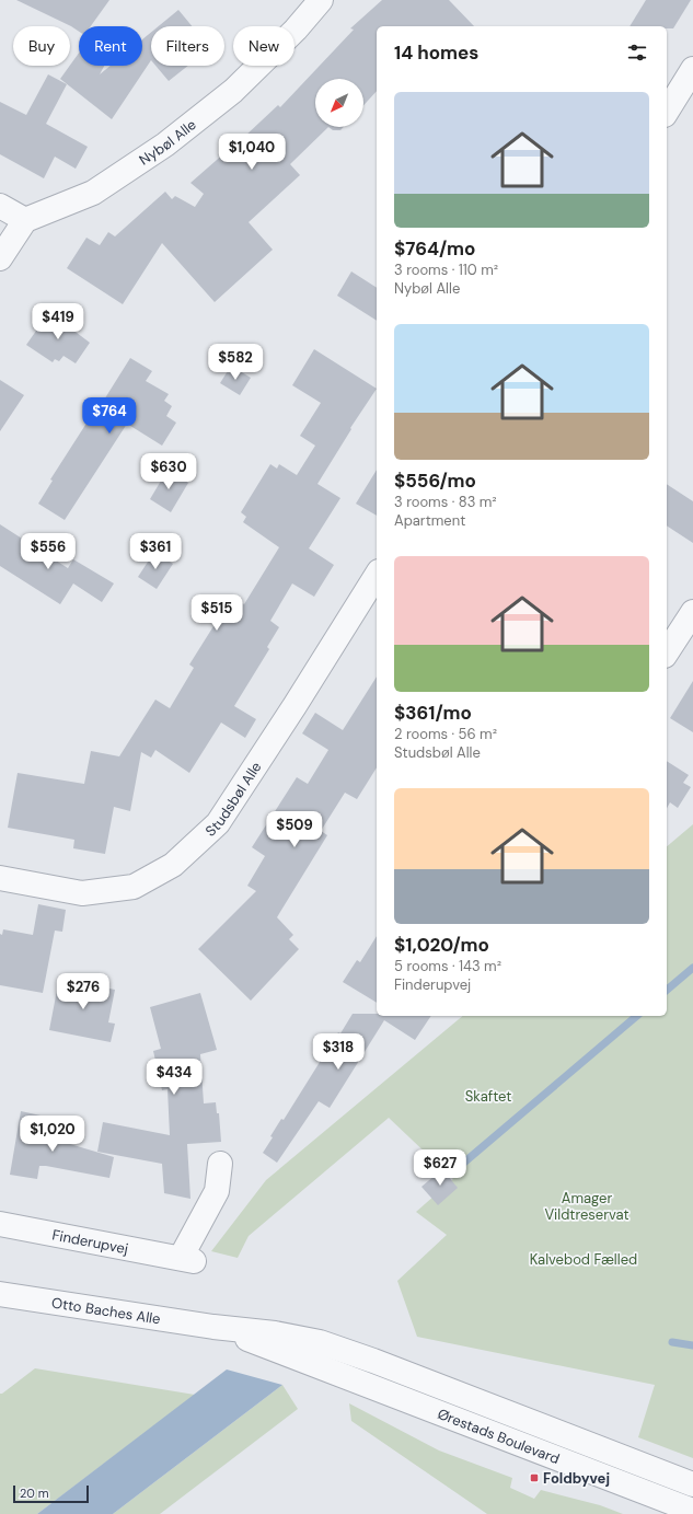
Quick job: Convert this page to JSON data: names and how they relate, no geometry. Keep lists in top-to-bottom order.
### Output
{
  "streets": {
    "street": [
      "Nybøl Alle",
      "Studsbøl Alle",
      "Finderupvej",
      "Otto Baches Alle",
      "Ørestads Boulevard"
    ]
  },
  "crossings": [
    ["Otto Baches Alle", "Ørestads Boulevard"]
  ],
  "parks": ["Skaftet", "Amager Vildtreservat", "Kalvebod Fælled"],
  "places": {
    "transit": ["Foldbyvej"]
  },
  "scale_bar": "20 m",
  "north": "bottom left",
  "page": {
    "chip": [
      "Buy",
      "Rent",
      "Filters",
      "New"
    ],
    "heading": "14 homes",
    "list": [
      {
        "name": "$764/mo",
        "note": "3 rooms · 110 m² · Nybøl Alle"
      },
      {
        "name": "$556/mo",
        "note": "3 rooms · 83 m² · Apartment"
      },
      {
        "name": "$361/mo",
        "note": "2 rooms · 56 m² · Studsbøl Alle"
      },
      {
        "name": "$1,020/mo",
        "note": "5 rooms · 143 m² · Finderupvej"
      }
    ],
    "price": [
      "$1,040",
      "$419",
      "$582",
      "$764",
      "$630",
      "$556",
      "$361",
      "$515",
      "$509",
      "$276",
      "$318",
      "$434",
      "$1,020",
      "$627"
    ],
    "scale": "20 m"
  }
}
